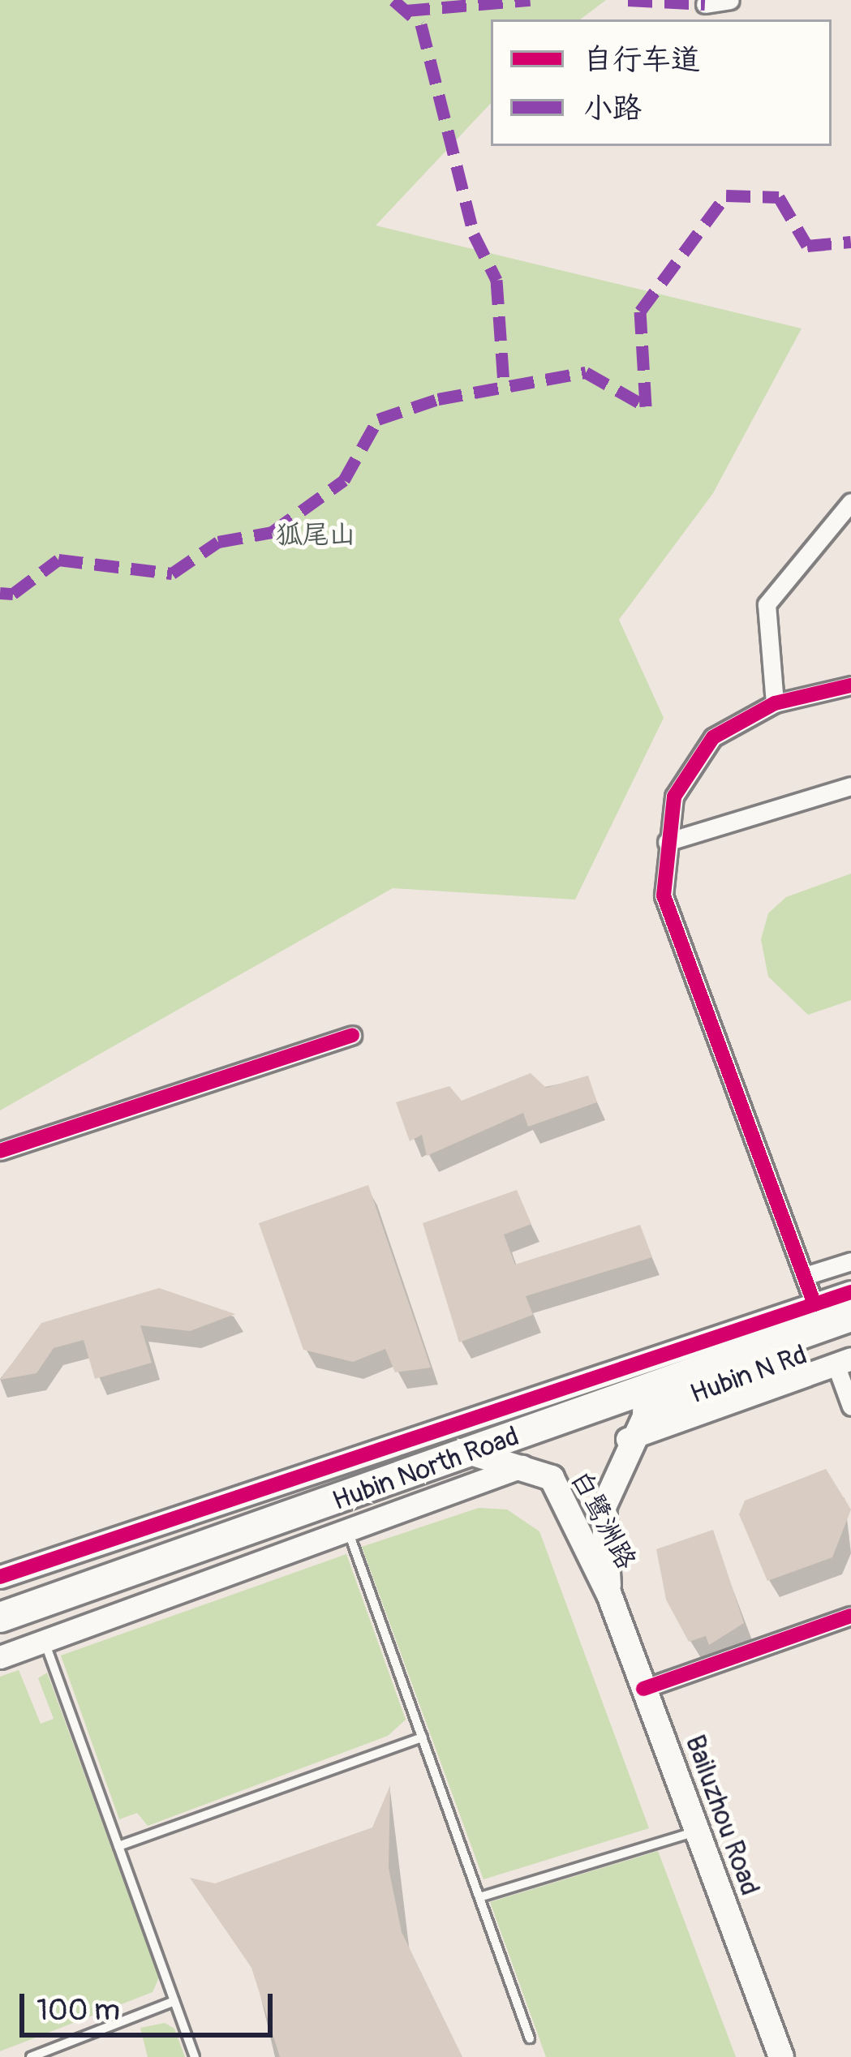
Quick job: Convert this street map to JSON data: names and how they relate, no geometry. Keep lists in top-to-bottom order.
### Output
{
  "streets": {
    "main road": [
      "Hubin N Rd",
      "Hubin North Road",
      "白鹭洲路",
      "Bailuzhou Road"
    ]
  },
  "crossings": [
    ["Hubin N Rd", "白鹭洲路"],
    ["Hubin North Road", "白鹭洲路"],
    ["白鹭洲路", "Bailuzhou Road"]
  ],
  "parks": ["狐尾山"],
  "legend": ["自行车道", "小路"],
  "scale_bar": "100 m"
}
